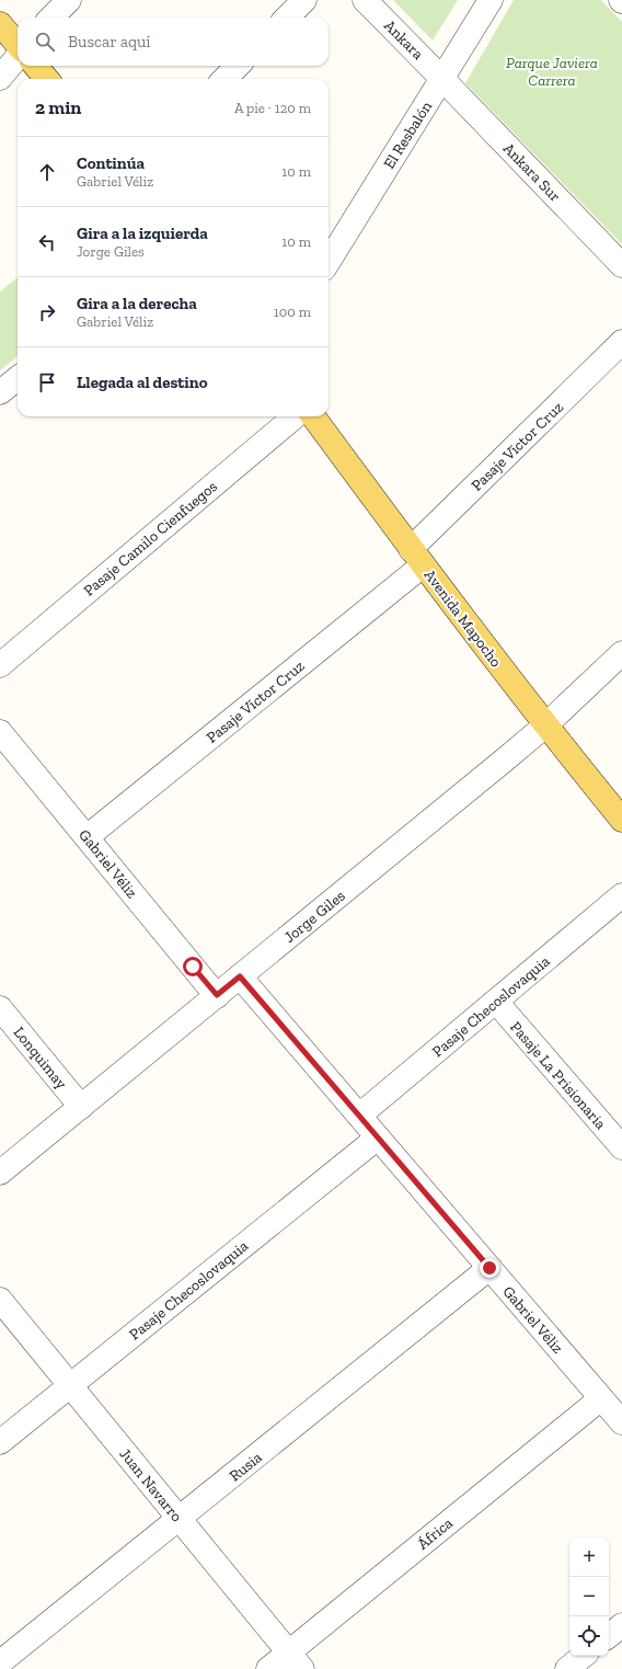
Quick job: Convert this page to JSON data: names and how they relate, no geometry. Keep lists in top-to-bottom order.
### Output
{
  "streets": {
    "main road": ["Avenida Mapocho"],
    "street": [
      "Ankara",
      "El Resbalón",
      "Ankara Sur",
      "Pasaje Víctor Cruz",
      "Pasaje Camilo Cienfuegos",
      "Gabriel Véliz",
      "Jorge Giles",
      "Pasaje Checoslovaquia",
      "Lonquimay",
      "Pasaje La Prisionaria",
      "Rusia",
      "Juan Navarro",
      "África"
    ]
  },
  "crossings": [
    ["Ankara", "El Resbalón"],
    ["Ankara", "Ankara Sur"],
    ["El Resbalón", "Ankara Sur"],
    ["Pasaje Víctor Cruz", "Avenida Mapocho"],
    ["Pasaje Víctor Cruz", "Gabriel Véliz"],
    ["Avenida Mapocho", "Jorge Giles"],
    ["Gabriel Véliz", "Jorge Giles"],
    ["Gabriel Véliz", "Pasaje Checoslovaquia"],
    ["Gabriel Véliz", "Rusia"],
    ["Gabriel Véliz", "África"],
    ["Jorge Giles", "Lonquimay"],
    ["Pasaje Checoslovaquia", "Pasaje La Prisionaria"],
    ["Pasaje Checoslovaquia", "Juan Navarro"],
    ["Rusia", "Juan Navarro"],
    ["Juan Navarro", "África"]
  ],
  "parks": ["Parque Javiera Carrera"],
  "page": {
    "search": "Buscar aquí",
    "heading": ["2 min", "A pie · 120 m"],
    "list": [
      ["Continúa", "Gabriel Véliz", "10 m"],
      ["Gira a la izquierda", "Jorge Giles", "10 m"],
      ["Gira a la derecha", "Gabriel Véliz", "100 m"],
      "Llegada al destino"
    ],
    "map_buttons": ["+", "−"]
  }
}
